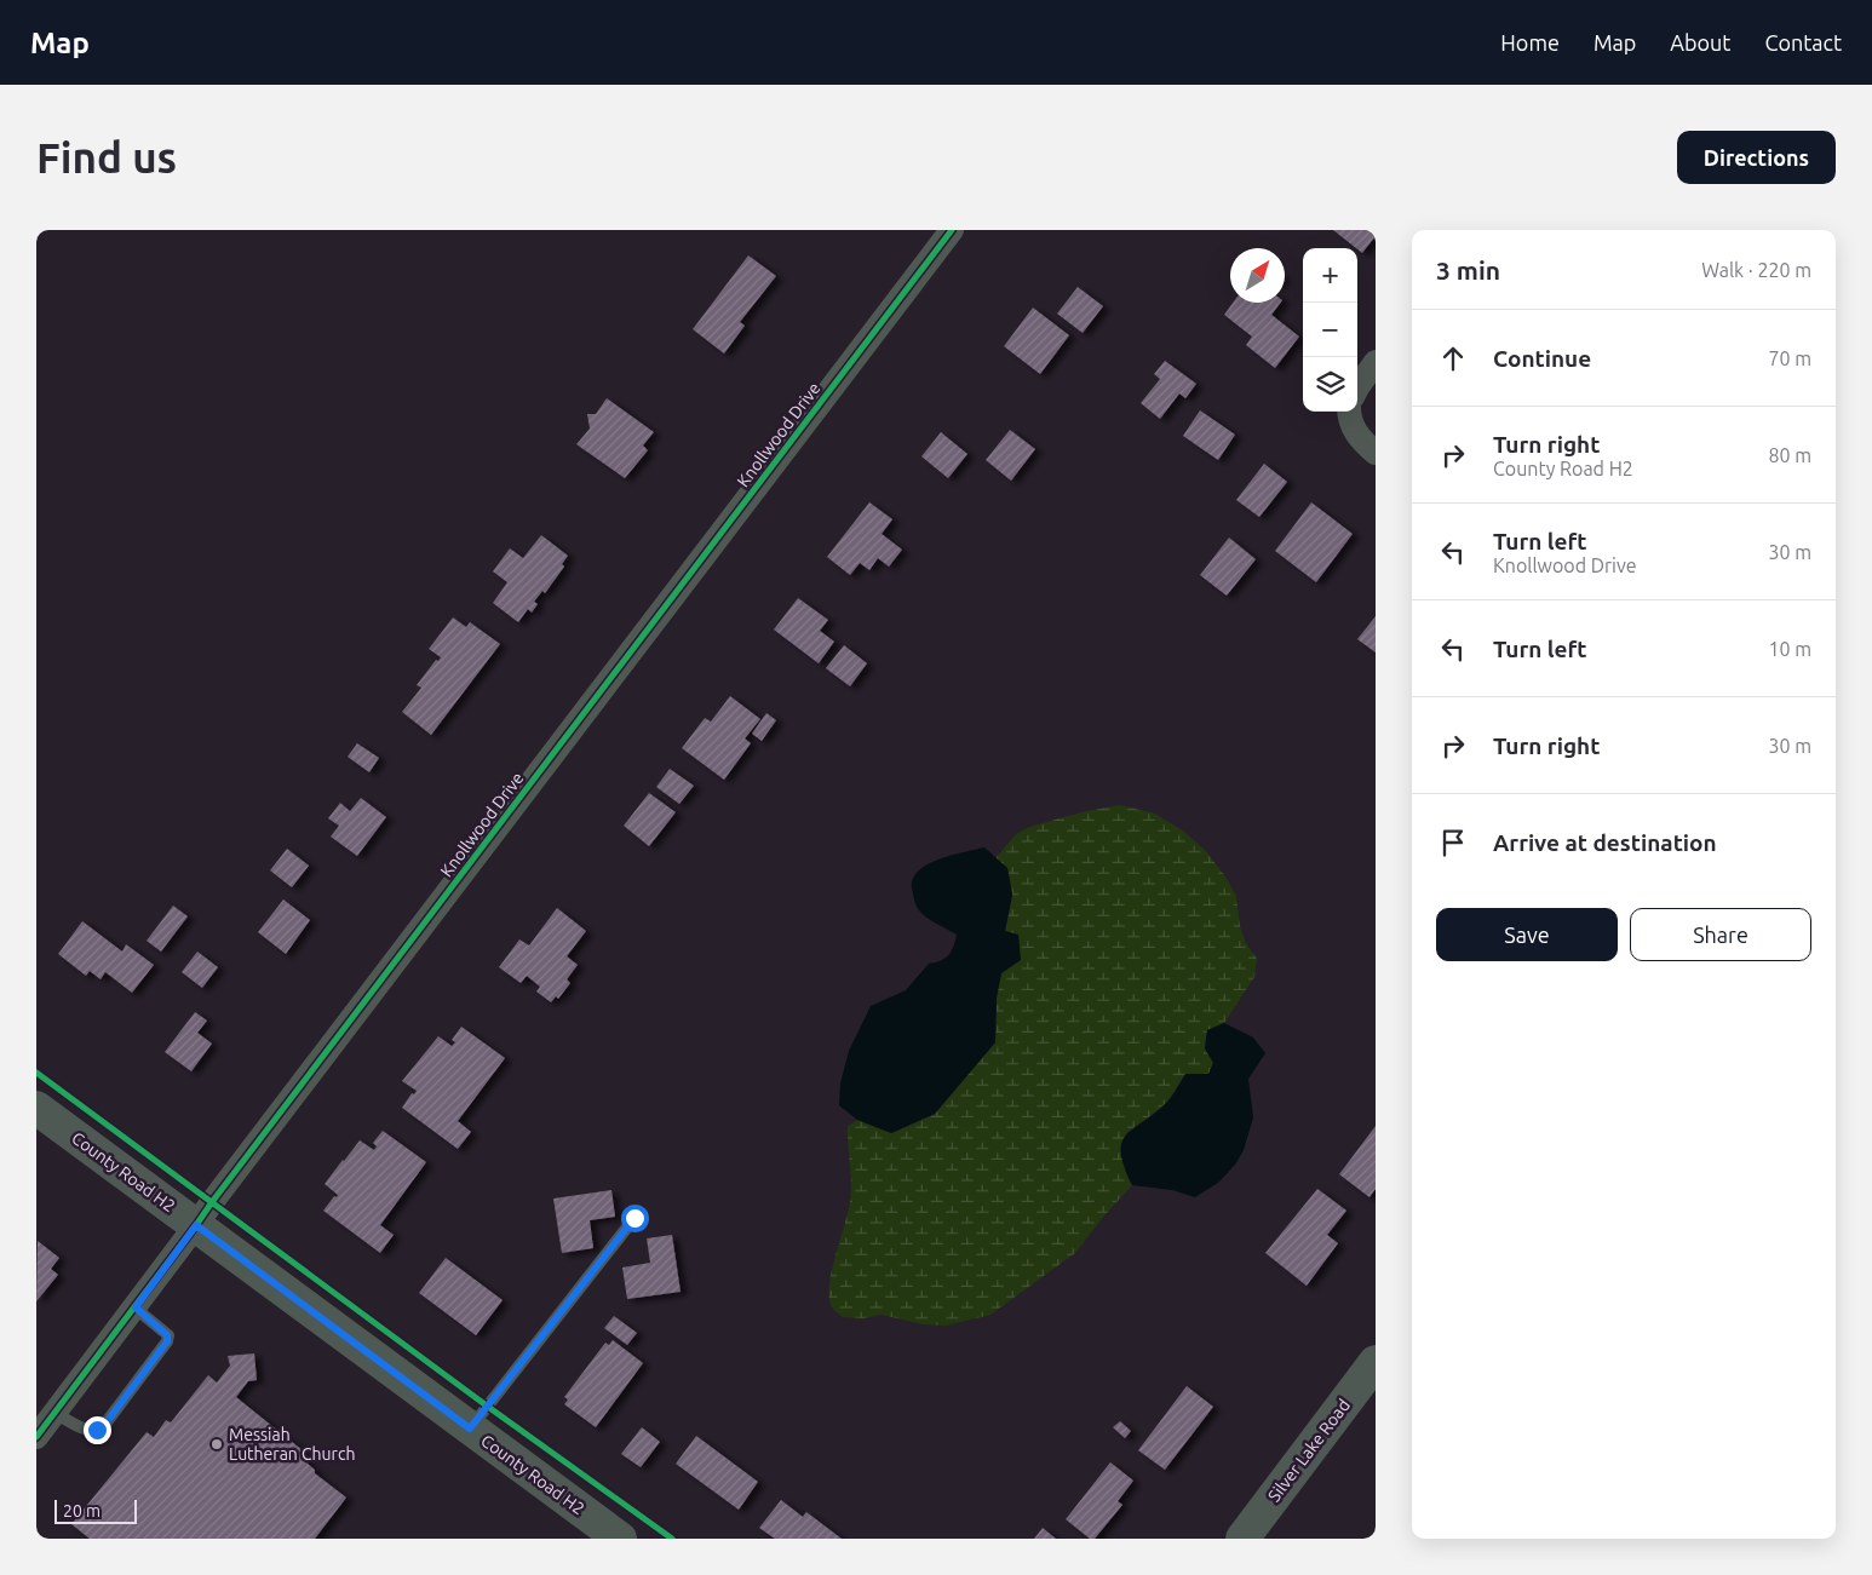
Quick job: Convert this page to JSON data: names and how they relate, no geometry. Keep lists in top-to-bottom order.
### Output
{
  "streets": {
    "street": ["Knollwood Drive", "County Road H2", "Silver Lake Road"]
  },
  "crossings": [
    ["Knollwood Drive", "County Road H2"]
  ],
  "places": ["Messiah Lutheran Church"],
  "scale_bar": "20 m",
  "north": "top right",
  "page": {
    "header": "Map",
    "nav": [
      "Home",
      "Map",
      "About",
      "Contact"
    ],
    "buttons": [
      "Directions",
      ["Save", "Share"]
    ],
    "title": "Find us",
    "heading": ["3 min", "Walk · 220 m"],
    "map_buttons": ["+", "−"],
    "list": [
      ["Continue", "70 m"],
      ["Turn right", "County Road H2", "80 m"],
      ["Turn left", "Knollwood Drive", "30 m"],
      ["Turn left", "10 m"],
      ["Turn right", "30 m"],
      "Arrive at destination"
    ],
    "scale": "20 m"
  }
}
